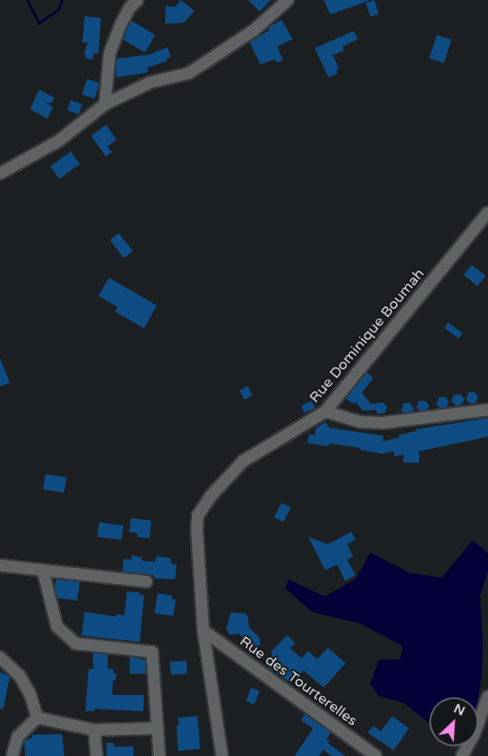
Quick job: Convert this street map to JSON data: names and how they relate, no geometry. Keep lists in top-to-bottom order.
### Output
{
  "streets": {
    "street": ["Rue Dominique Boumah", "Rue des Tourterelles"]
  },
  "crossings": [
    ["Rue Dominique Boumah", "Rue des Tourterelles"]
  ],
  "north": "top right"
}
